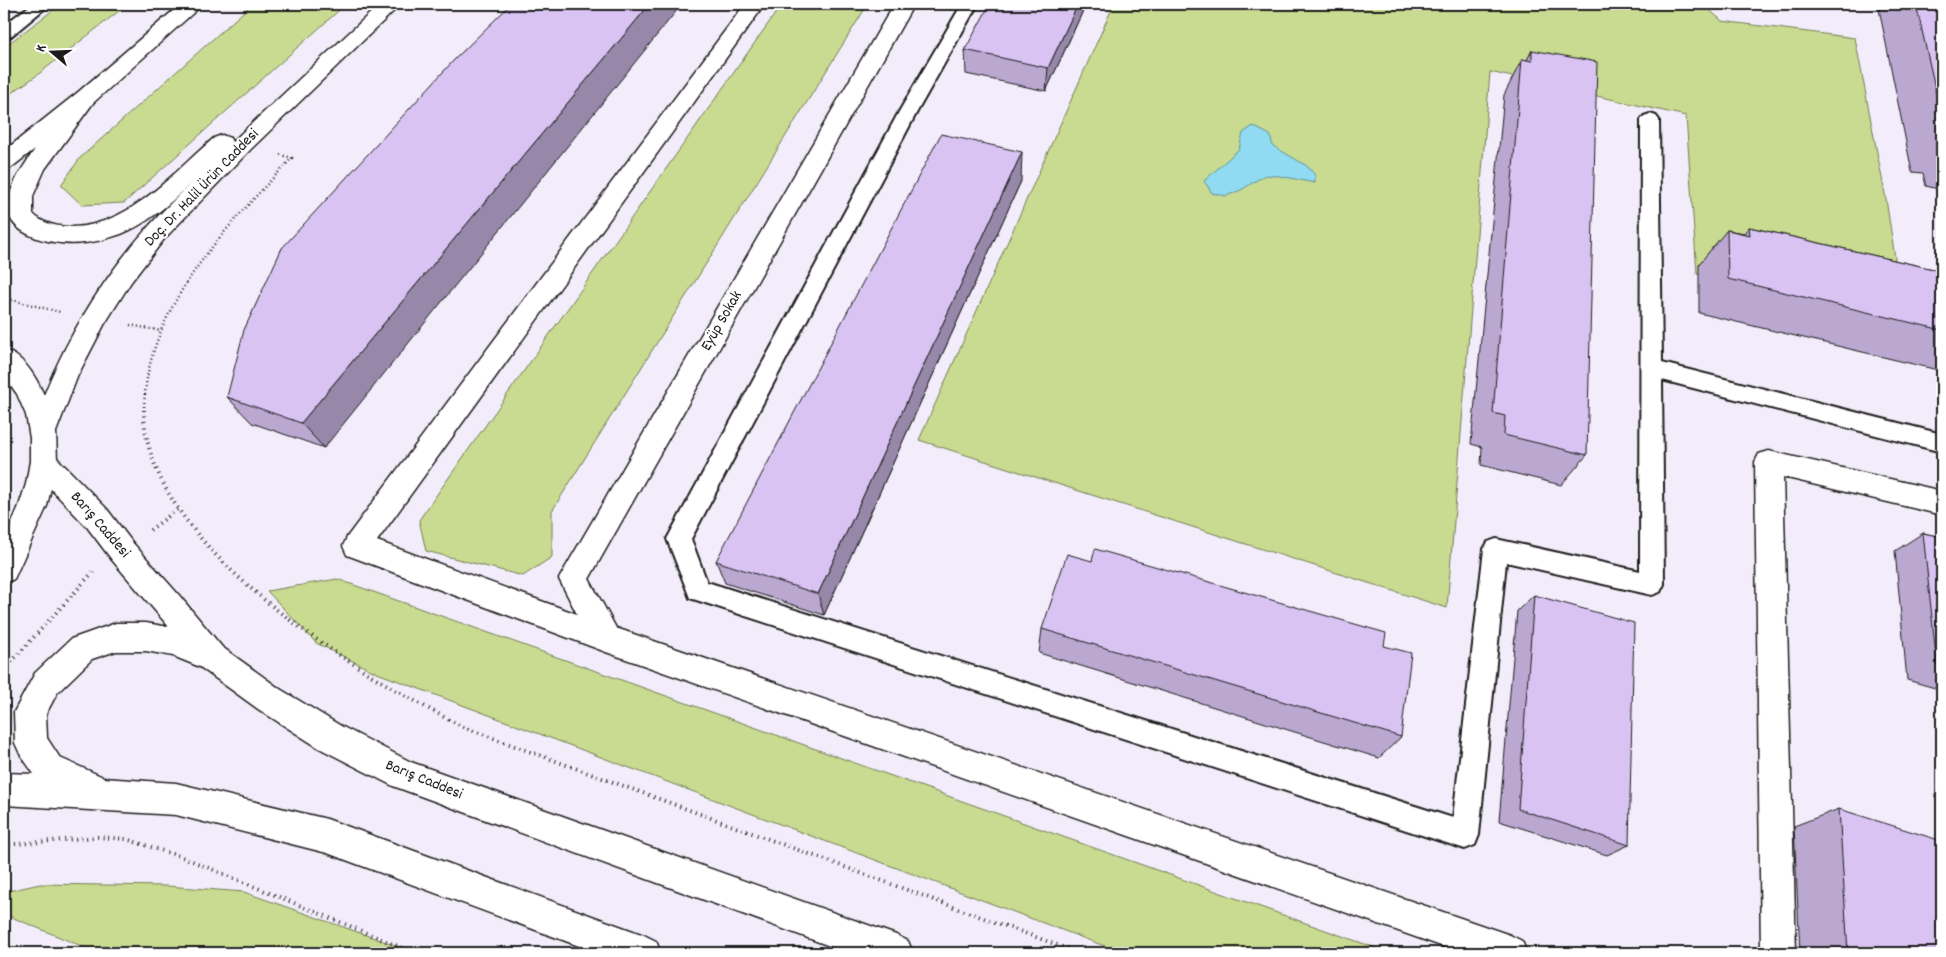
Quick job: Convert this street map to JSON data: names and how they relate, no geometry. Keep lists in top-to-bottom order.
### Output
{
  "streets": {
    "main road": ["Doç. Dr. Halil Ürün Caddesi", "Eyüp Sokak", "Barış Caddesi"]
  },
  "north": "left"
}
